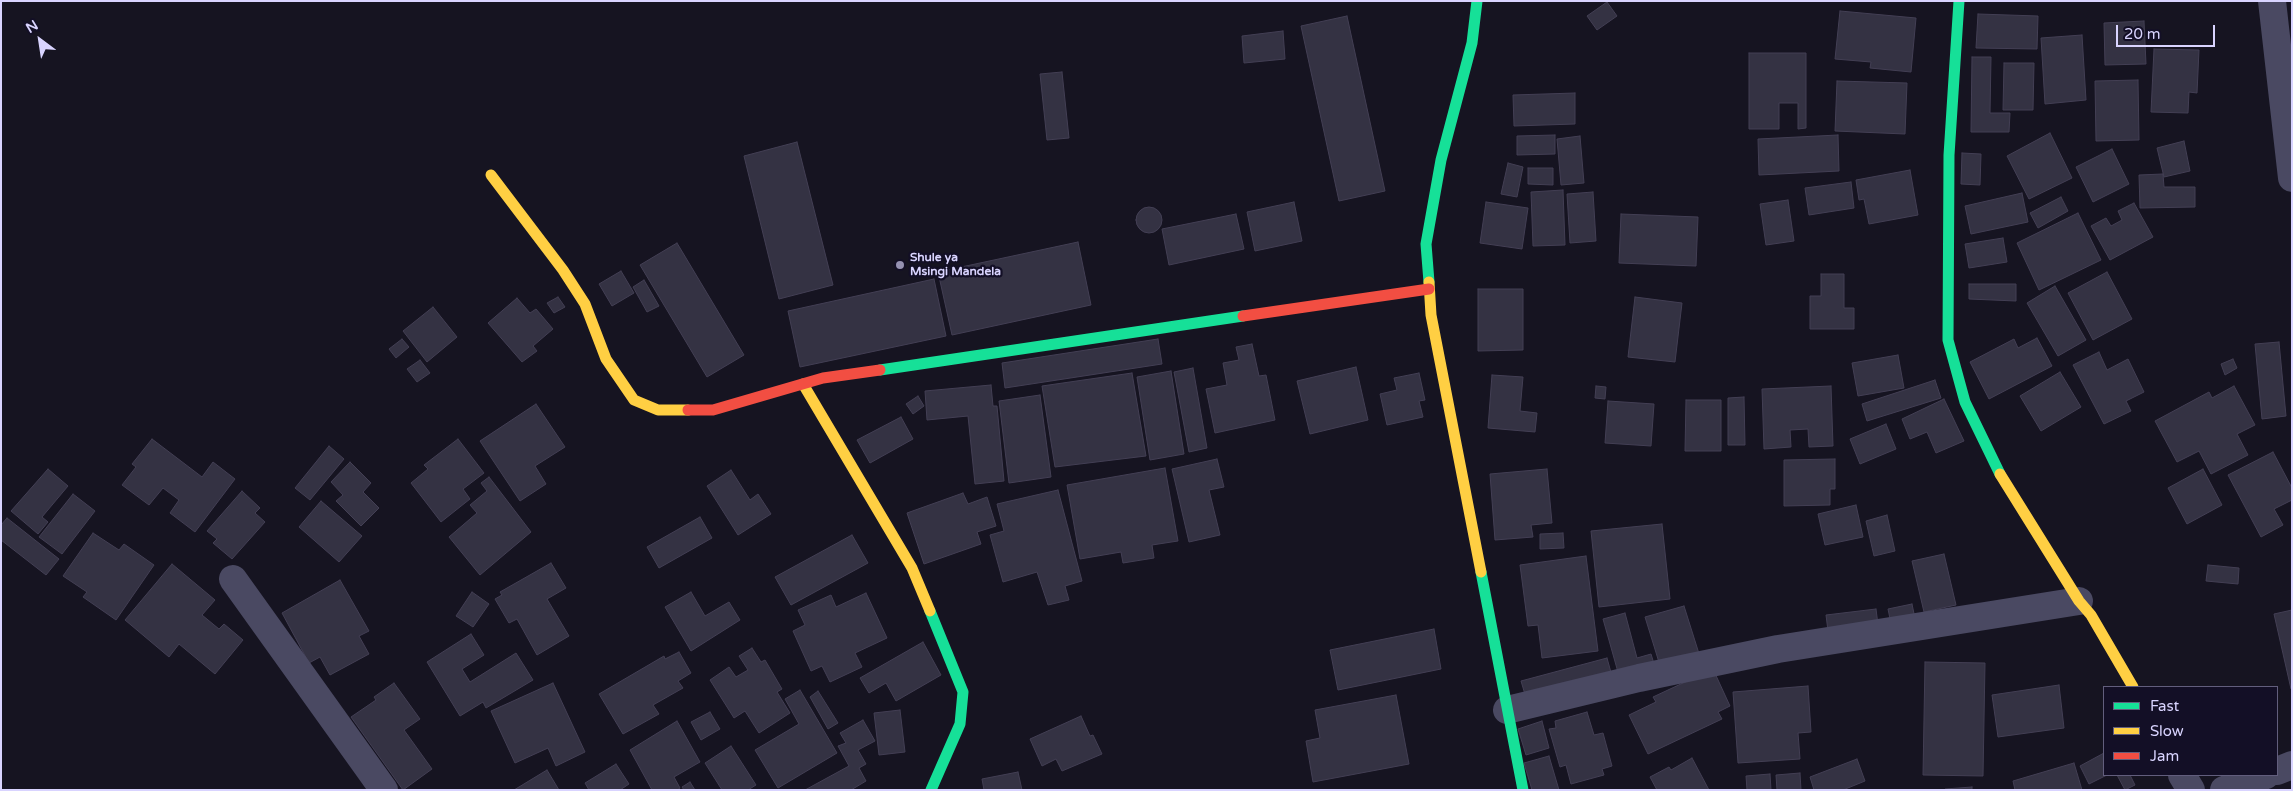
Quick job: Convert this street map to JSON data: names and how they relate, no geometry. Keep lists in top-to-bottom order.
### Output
{
  "places": ["Shule ya Msingi Mandela"],
  "legend": ["Fast", "Slow", "Jam"],
  "scale_bar": "20 m",
  "north": "top left"
}
